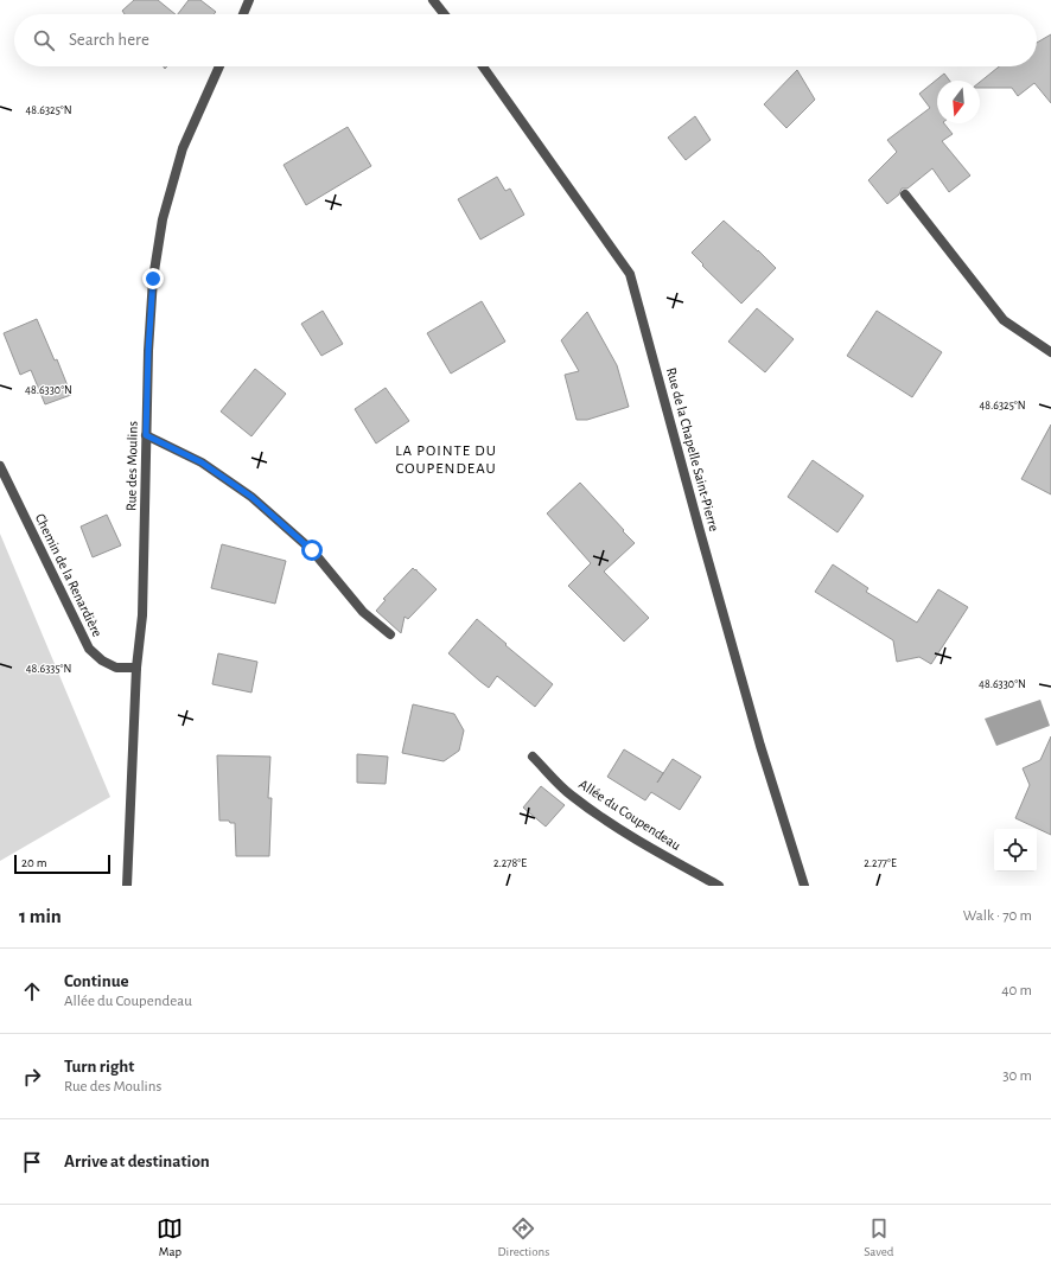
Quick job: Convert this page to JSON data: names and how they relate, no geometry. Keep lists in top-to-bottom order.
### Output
{
  "streets": {
    "street": [
      "Rue de la Chapelle Saint-Pierre",
      "Rue des Moulins",
      "Chemin de la Renardière",
      "Allée du Coupendeau"
    ]
  },
  "crossings": [
    ["Rue des Moulins", "Chemin de la Renardière"]
  ],
  "districts": ["LA POINTE DU COUPENDEAU"],
  "scale_bar": "20 m",
  "north": "bottom",
  "page": {
    "search": "Search here",
    "scale": "20 m",
    "heading": ["1 min", "Walk · 70 m"],
    "list": [
      ["Continue", "Allée du Coupendeau", "40 m"],
      ["Turn right", "Rue des Moulins", "30 m"],
      "Arrive at destination"
    ],
    "nav": ["Map", "Directions", "Saved"]
  },
  "coordinates": [
    "48.6325°N",
    "48.6330°N",
    "48.6335°N",
    "2.278°E",
    "2.277°E"
  ]
}
